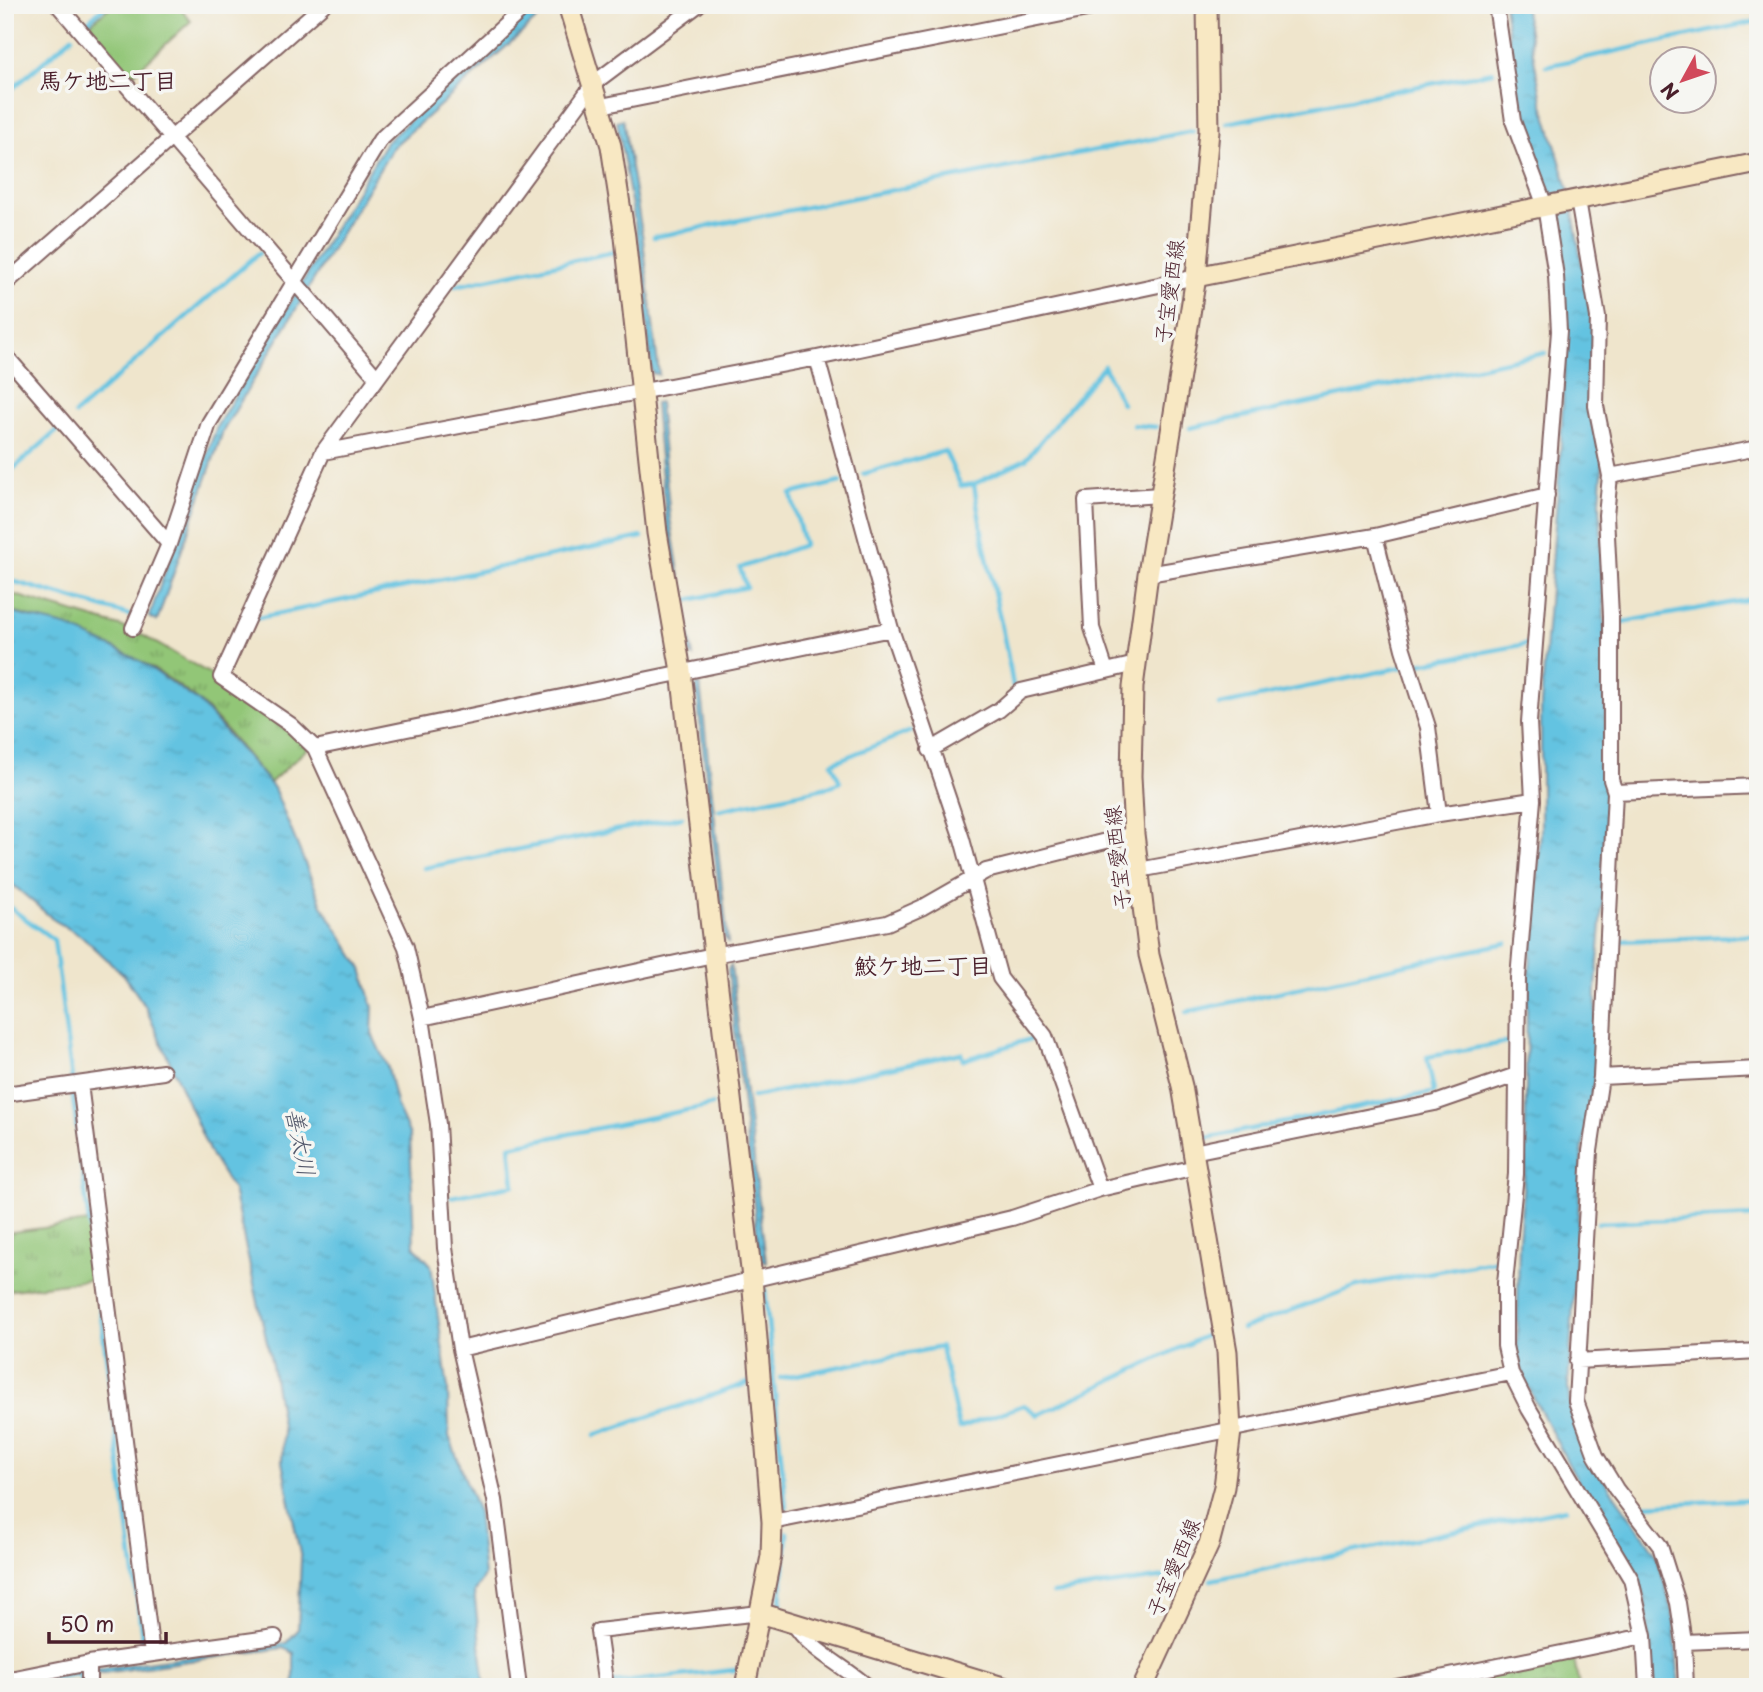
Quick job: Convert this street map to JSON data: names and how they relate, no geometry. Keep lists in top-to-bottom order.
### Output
{
  "streets": {
    "street": ["子宝愛西線"]
  },
  "districts": ["馬ケ地二丁目", "鮫ケ地二丁目"],
  "water": ["善太川"],
  "scale_bar": "50 m",
  "north": "bottom left"
}
